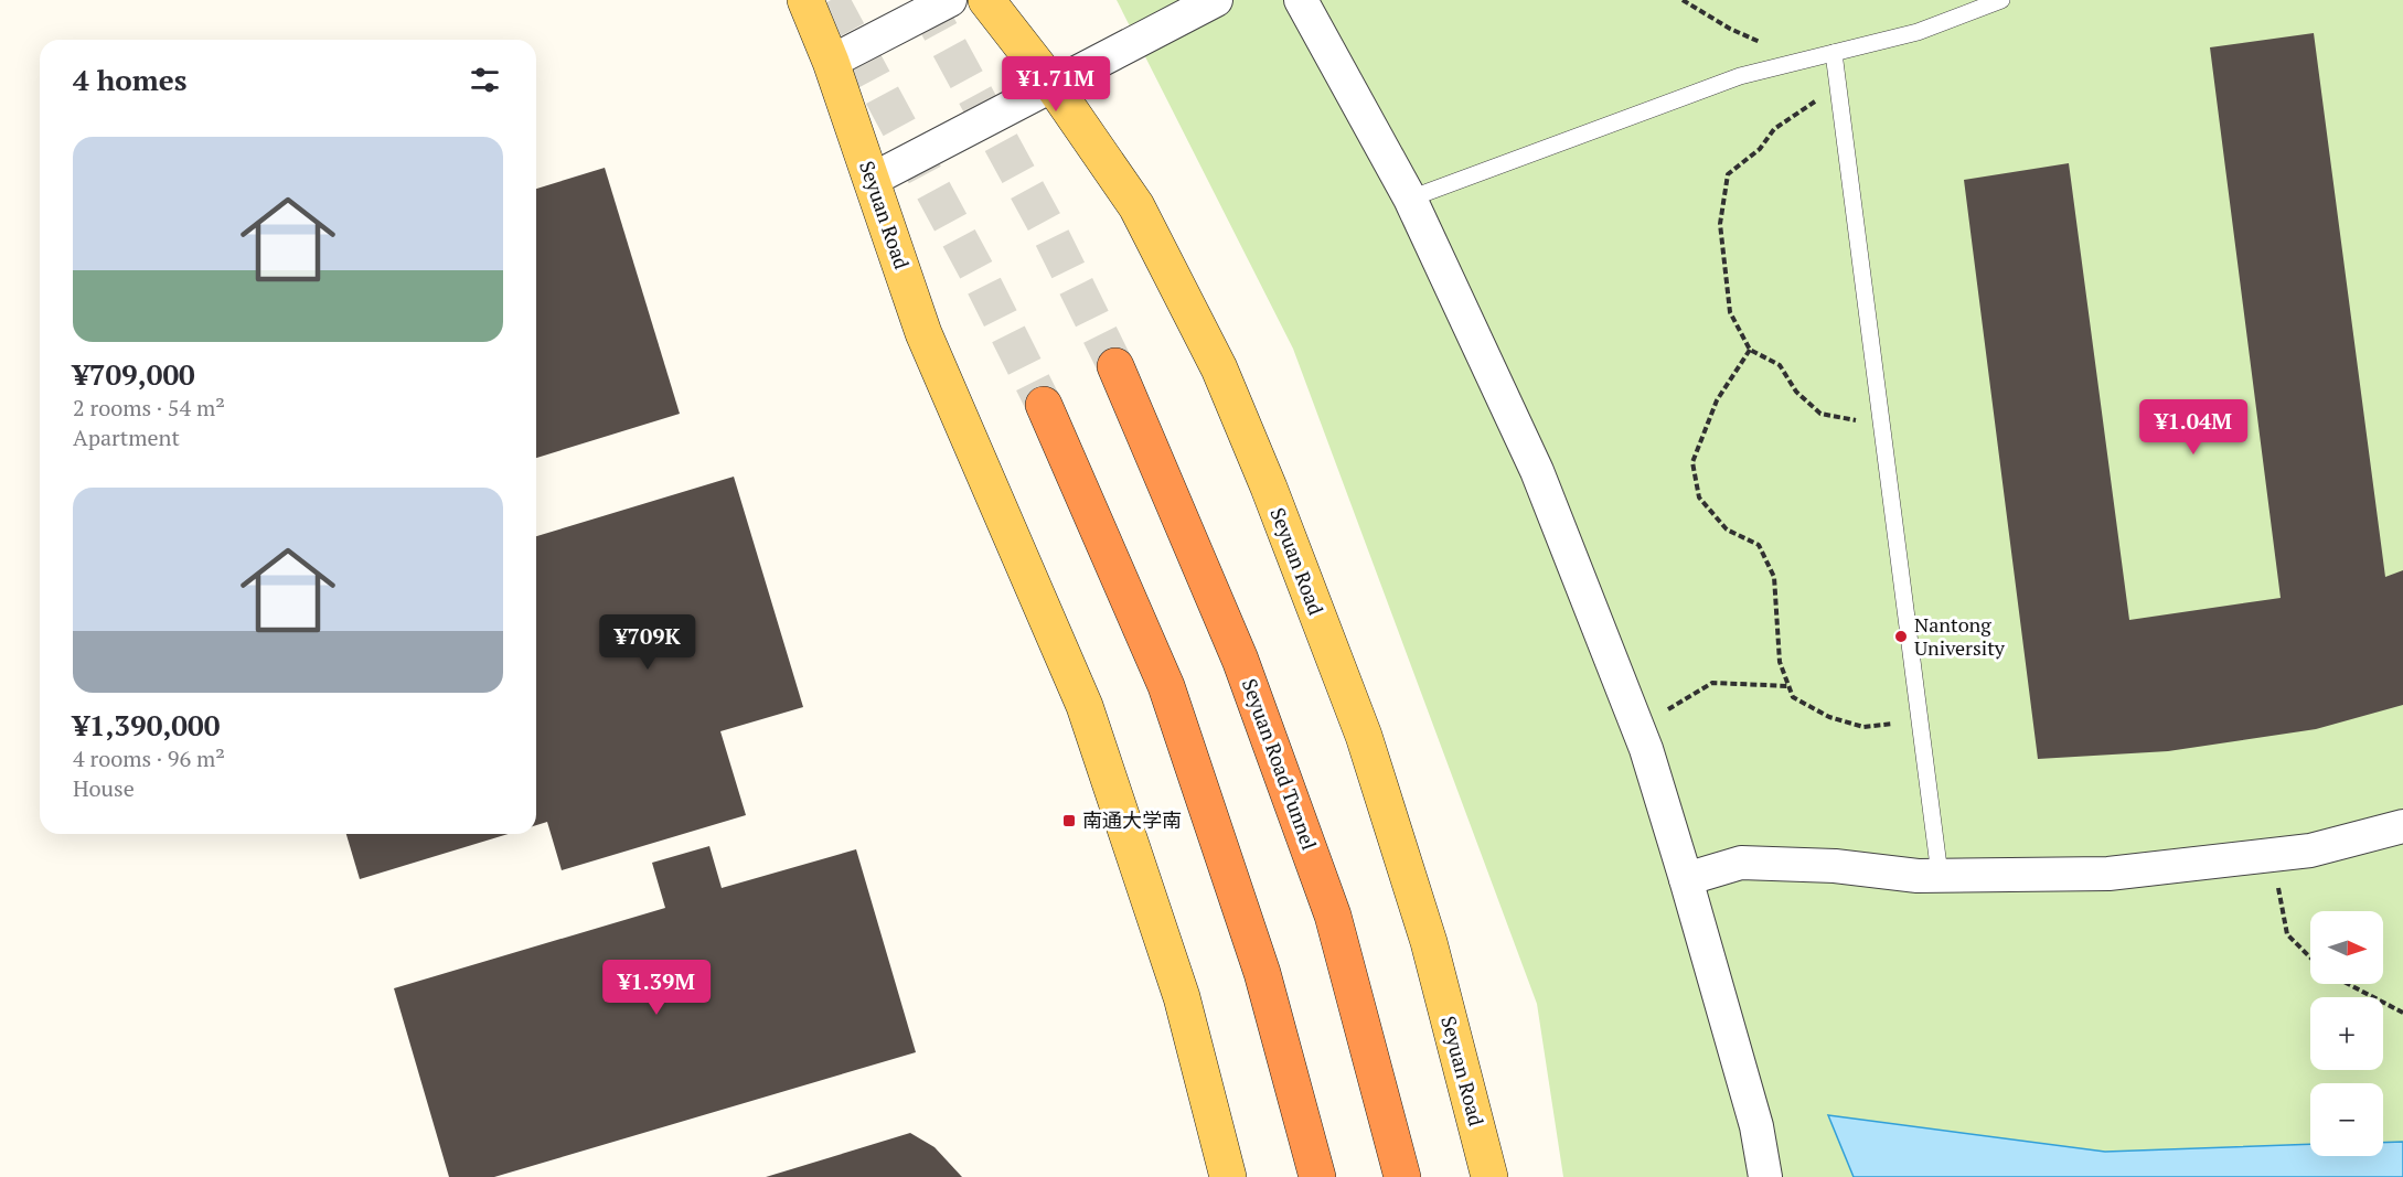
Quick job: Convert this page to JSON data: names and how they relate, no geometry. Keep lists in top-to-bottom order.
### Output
{
  "streets": {
    "highway": ["Seyuan Road Tunnel"],
    "main road": ["Seyuan Road"]
  },
  "places": {
    "other": ["Nantong University"],
    "transit": ["南通大学南"]
  },
  "north": "right",
  "page": {
    "heading": "4 homes",
    "price": [
      "¥1.71M",
      "¥1.04M",
      "¥709K",
      "¥1.39M"
    ],
    "list": [
      {
        "name": "¥709,000",
        "note": "2 rooms · 54 m² · Apartment"
      },
      {
        "name": "¥1,390,000",
        "note": "4 rooms · 96 m² · House"
      }
    ],
    "map_buttons": ["+", "−"]
  }
}
